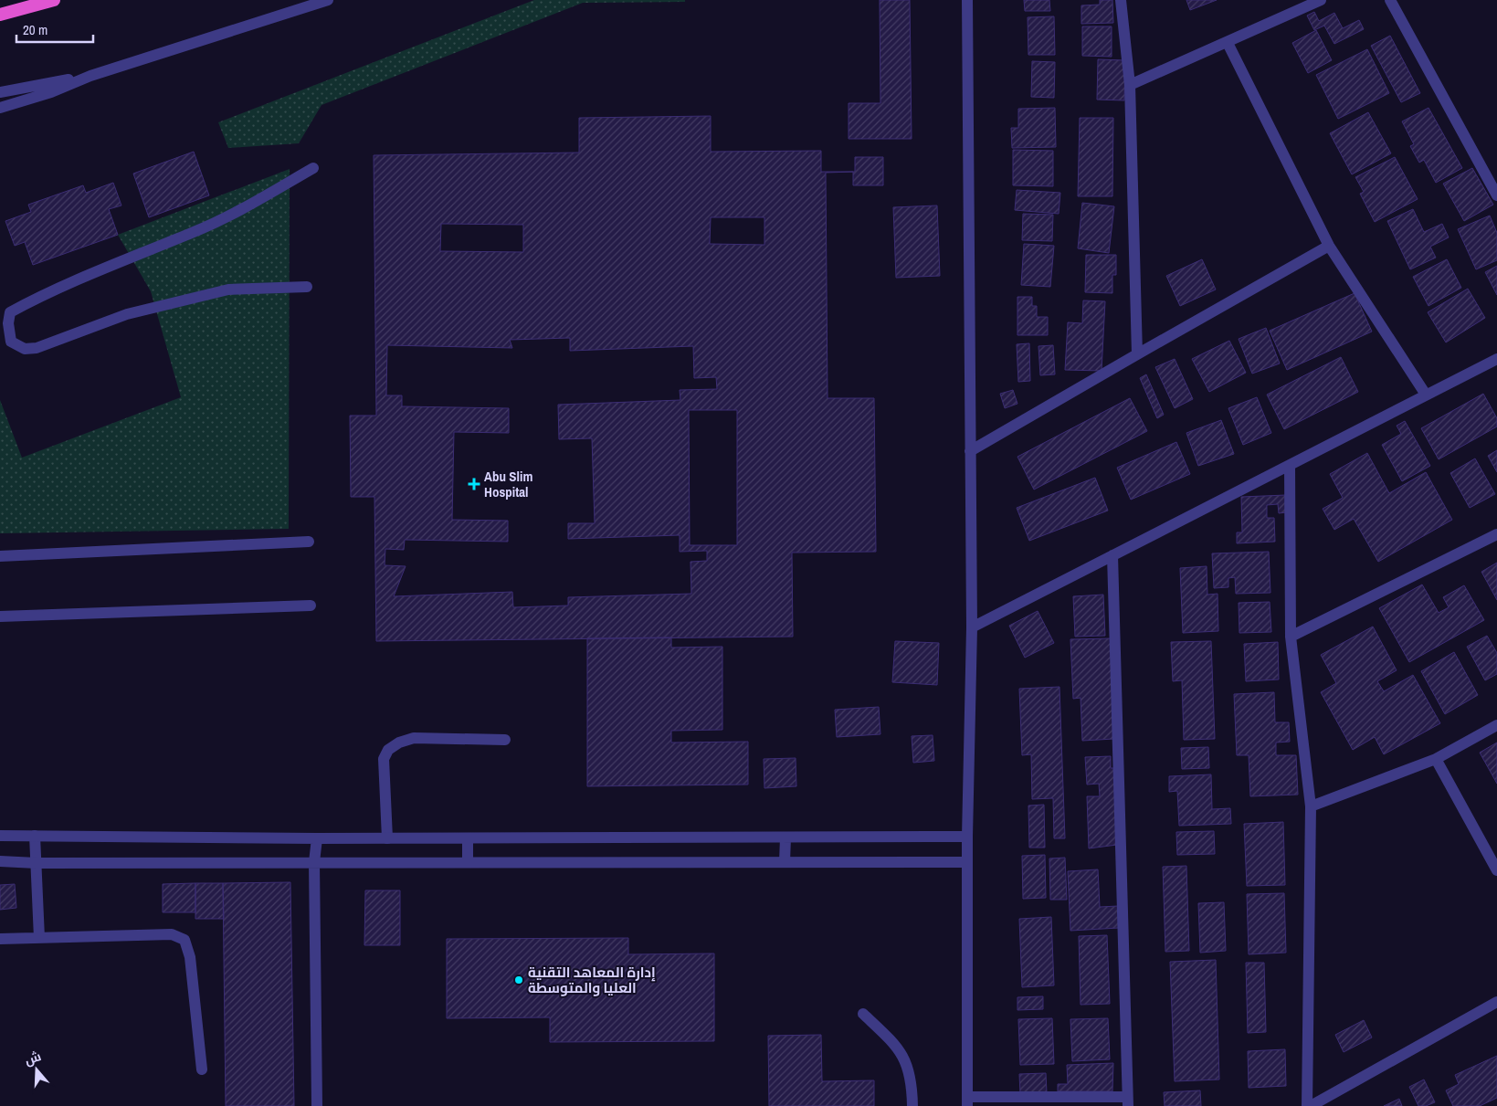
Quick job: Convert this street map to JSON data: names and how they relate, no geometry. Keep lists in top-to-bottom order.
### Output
{
  "places": {
    "health": ["Abu Slim Hospital"],
    "other": ["إدارة المعاهد التقنية العليا والمتوسطة"]
  },
  "scale_bar": "20 m",
  "north": "top"
}
